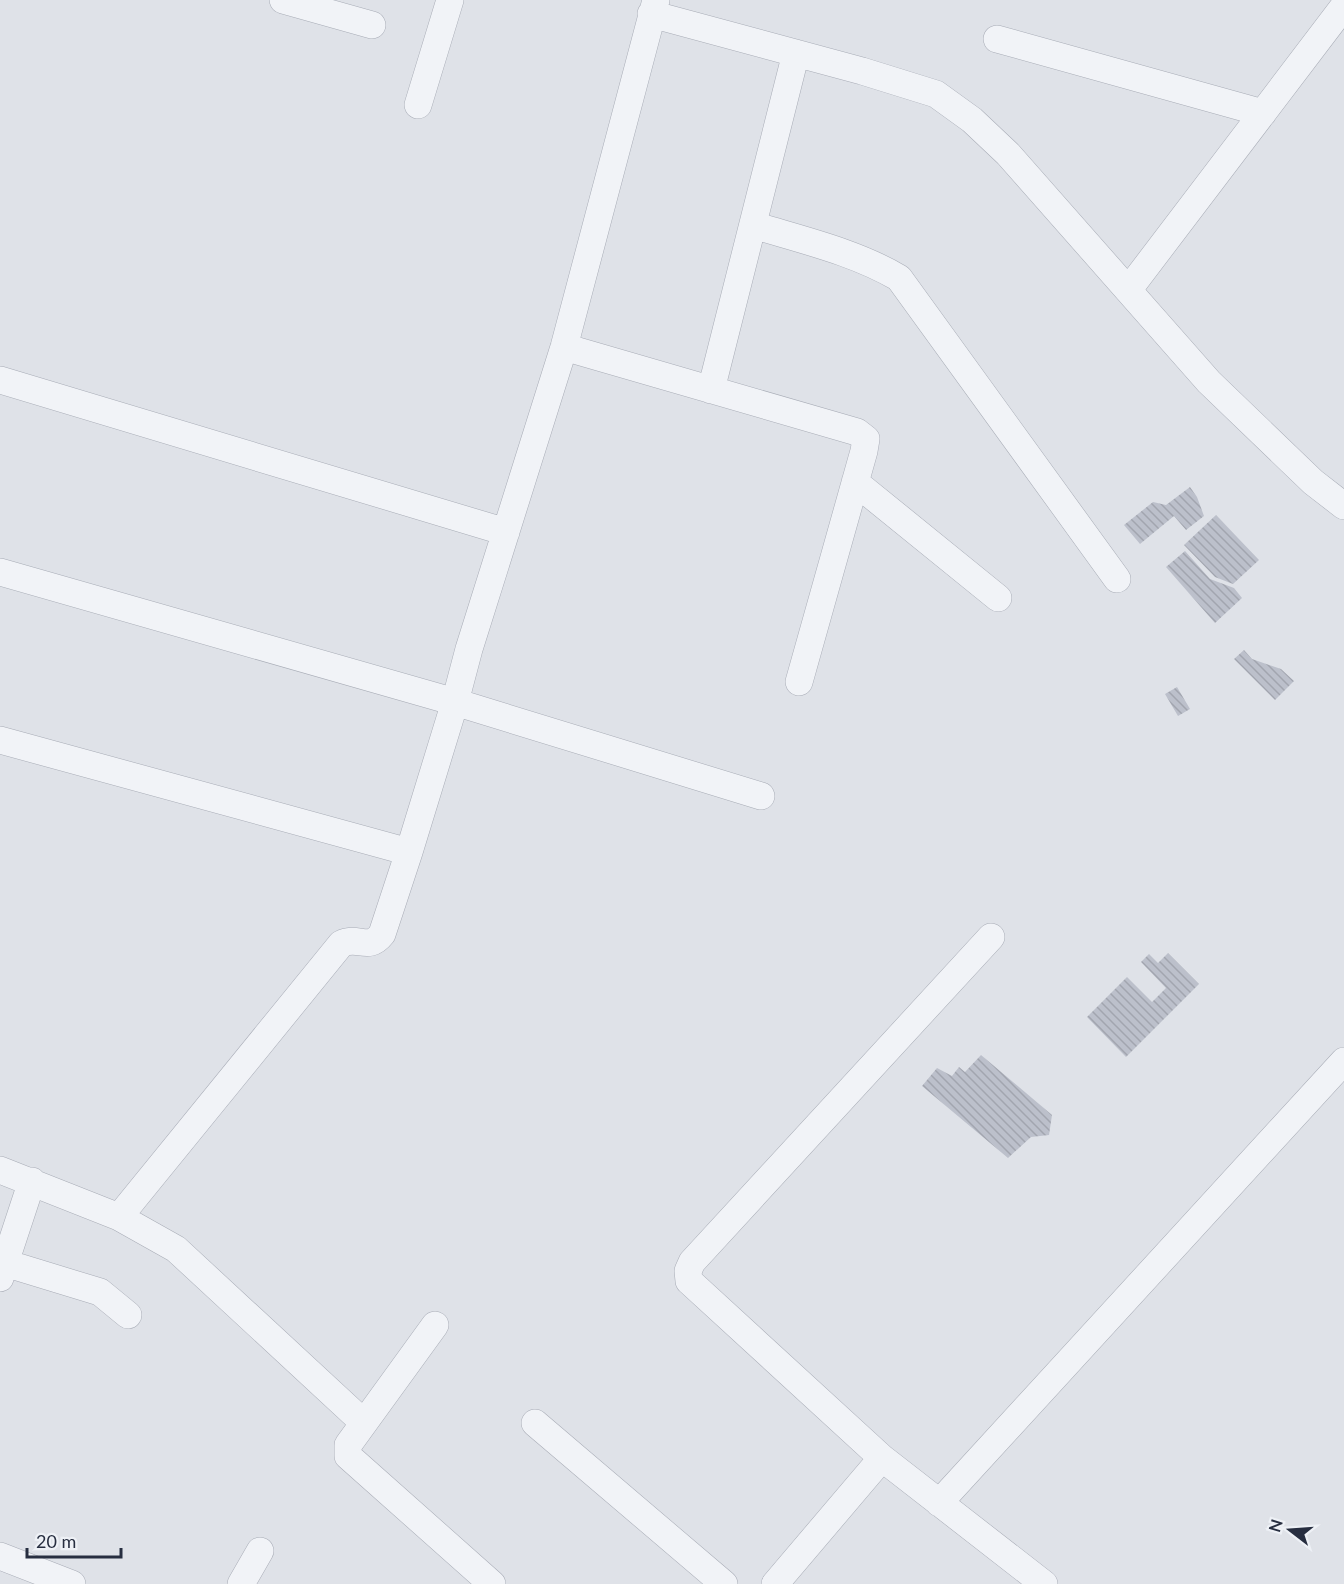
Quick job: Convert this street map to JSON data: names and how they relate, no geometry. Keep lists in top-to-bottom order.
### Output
{
  "scale_bar": "20 m",
  "north": "left"
}
